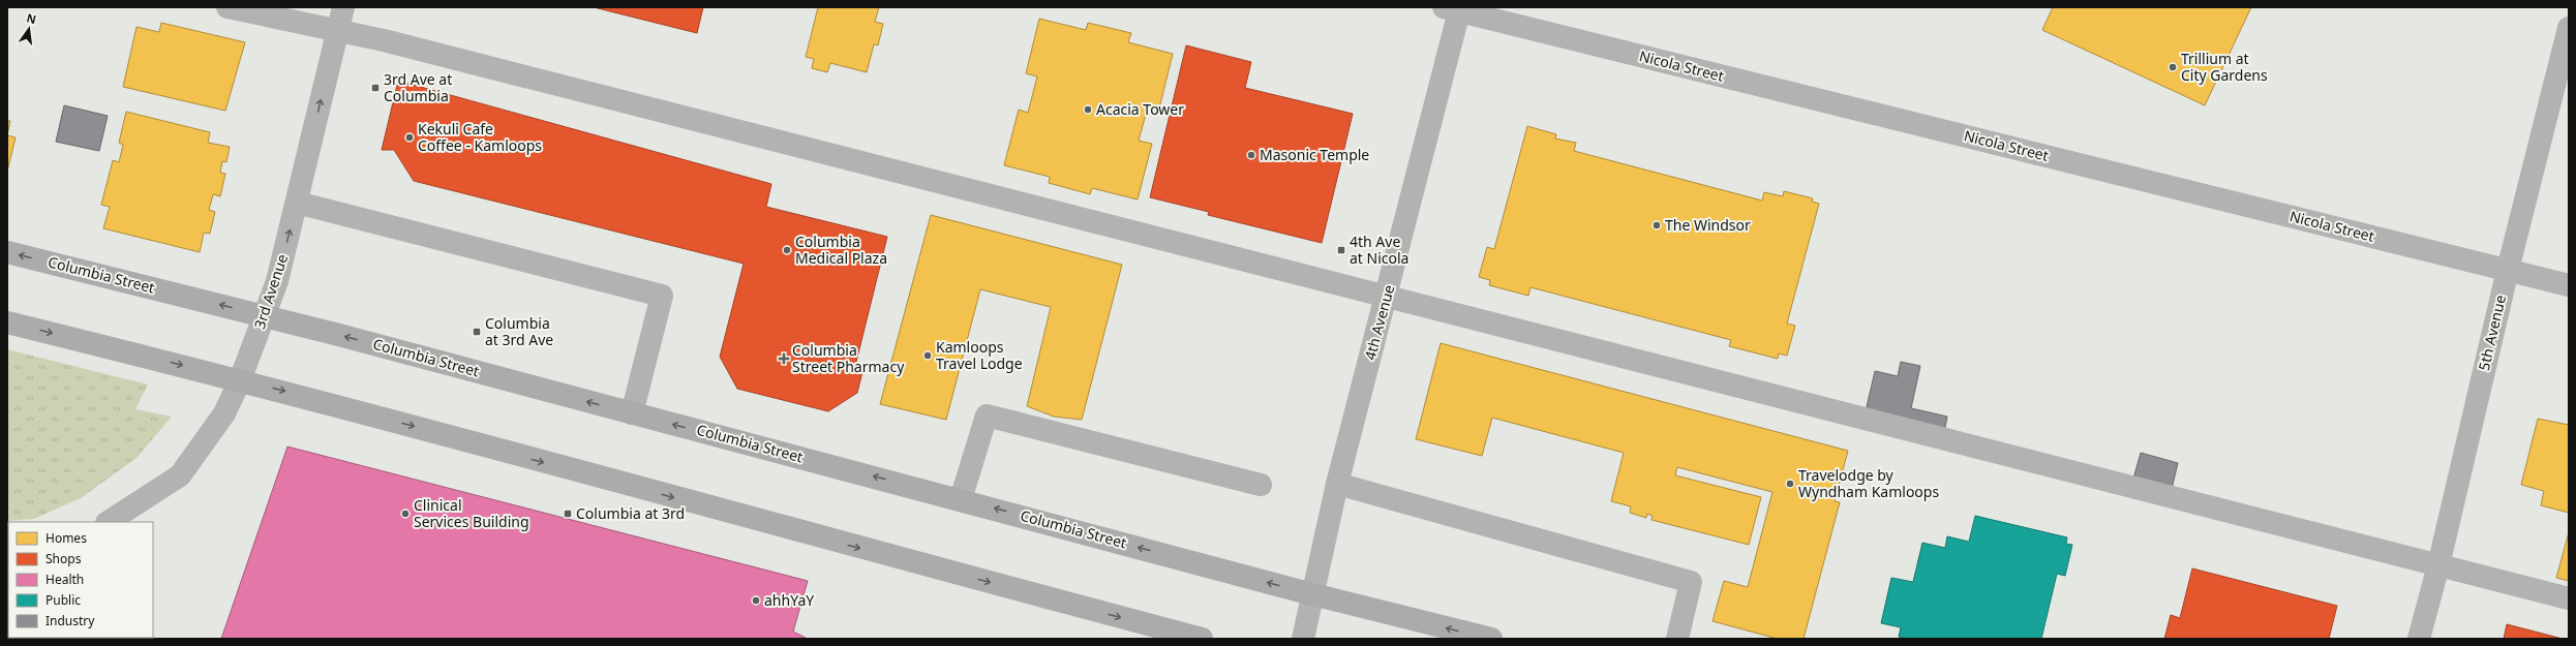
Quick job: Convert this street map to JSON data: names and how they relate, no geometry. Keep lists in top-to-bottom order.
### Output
{
  "streets": {
    "main road": ["Columbia Street"],
    "street": [
      "Nicola Street",
      "3rd Avenue",
      "4th Avenue",
      "5th Avenue"
    ]
  },
  "crossings": [
    ["Nicola Street", "4th Avenue"],
    ["Nicola Street", "5th Avenue"],
    ["Columbia Street", "3rd Avenue"],
    ["Columbia Street", "4th Avenue"]
  ],
  "one_way": ["3rd Avenue"],
  "places": {
    "other": [
      "Trillium at City Gardens",
      "Acacia Tower",
      "Kekuli Cafe Coffee - Kamloops",
      "Masonic Temple",
      "The Windsor",
      "Columbia Medical Plaza",
      "Kamloops Travel Lodge",
      "Travelodge by Wyndham Kamloops",
      "Clinical Services Building",
      "ahhYaY"
    ],
    "transit": [
      "3rd Ave at Columbia",
      "4th Ave at Nicola",
      "Columbia at 3rd Ave",
      "Columbia at 3rd"
    ],
    "health": ["Columbia Street Pharmacy"]
  },
  "legend": [
    "Homes",
    "Shops",
    "Health",
    "Public",
    "Industry"
  ],
  "north": "top"
}
